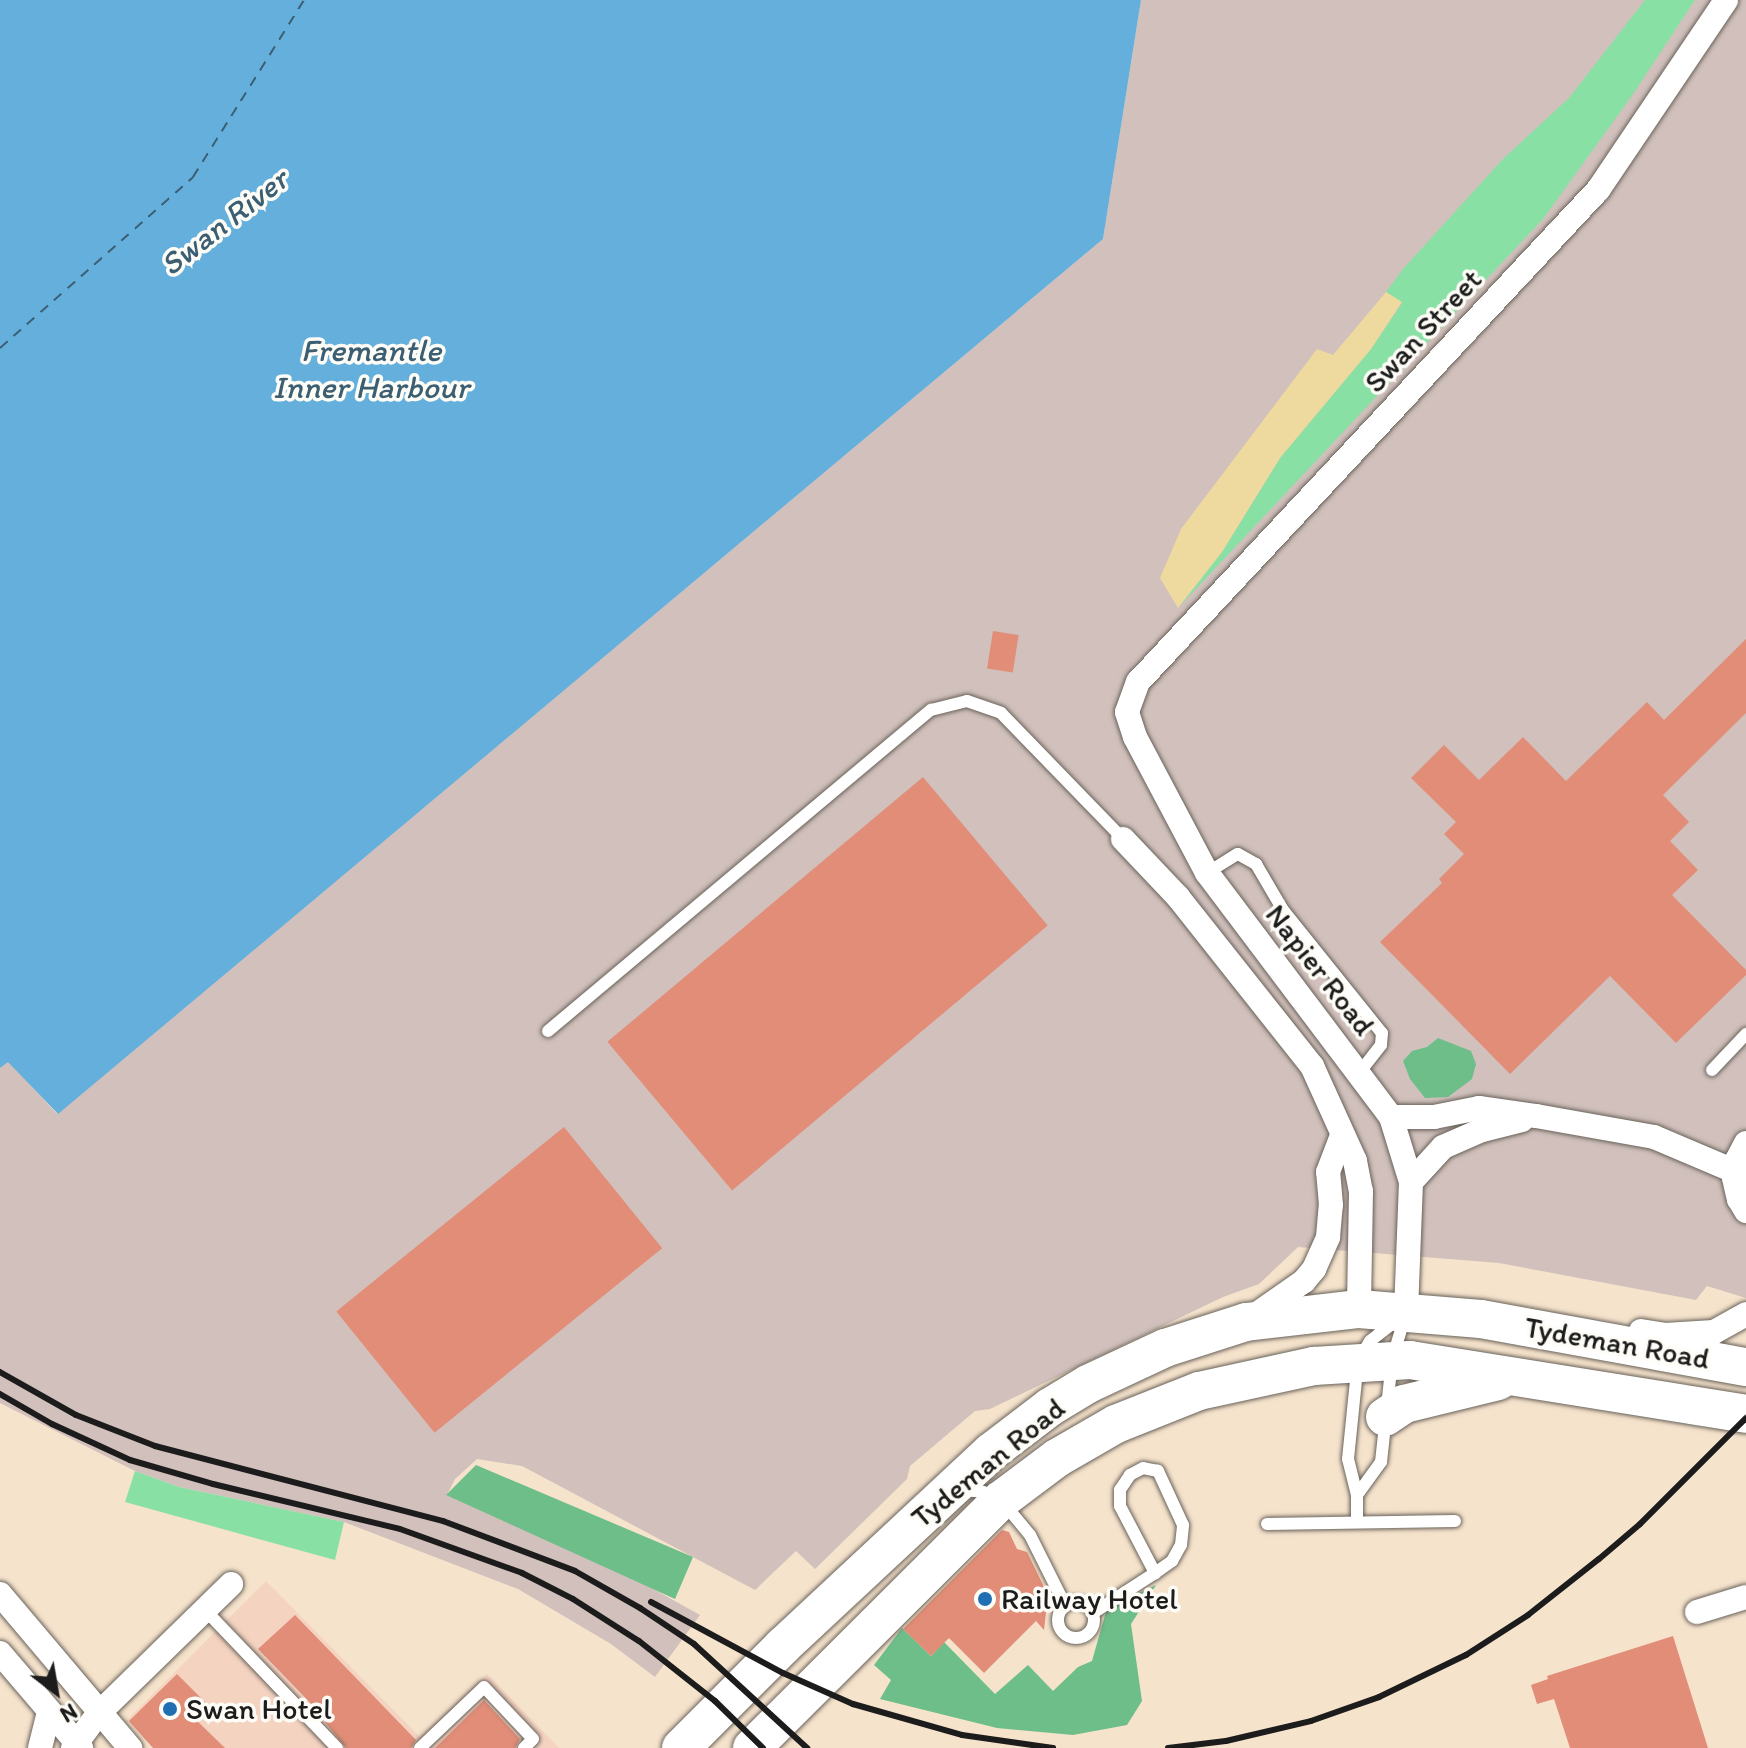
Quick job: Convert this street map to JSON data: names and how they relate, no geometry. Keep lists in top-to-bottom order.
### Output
{
  "streets": {
    "main road": ["Tydeman Road"],
    "street": ["Swan Street", "Napier Road"]
  },
  "crossings": [
    ["Swan Street", "Napier Road"],
    ["Napier Road", "Tydeman Road"]
  ],
  "water": ["Swan River", "Fremantle Inner Harbour"],
  "places": ["Railway Hotel", "Swan Hotel"],
  "north": "bottom right"
}
